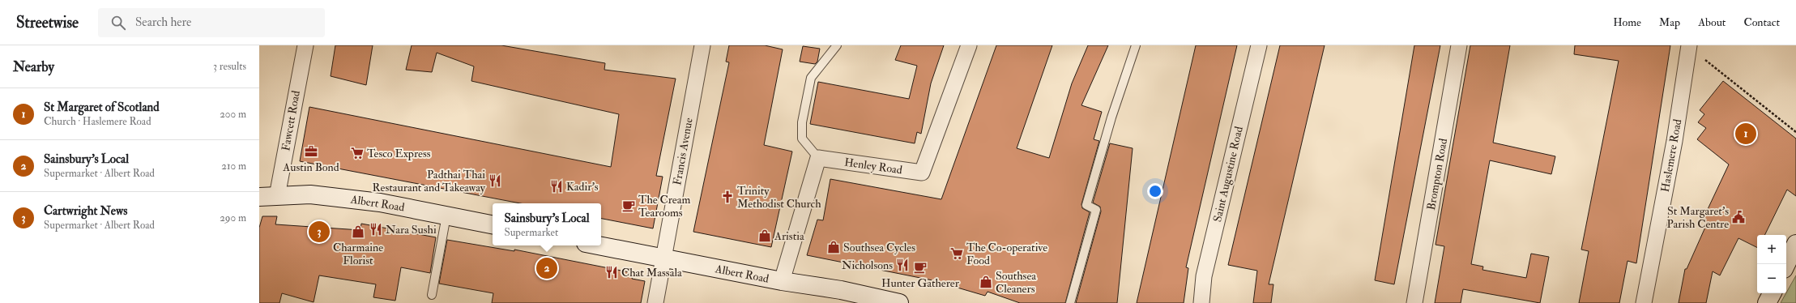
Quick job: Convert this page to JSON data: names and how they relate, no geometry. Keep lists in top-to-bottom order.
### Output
{
  "streets": {
    "main road": ["Albert Road"],
    "street": [
      "Fawcett Road",
      "Francis Avenue",
      "Haslemere Road",
      "Henley Road",
      "Saint Augustine Road",
      "Brompton Road"
    ]
  },
  "crossings": [
    ["Fawcett Road", "Albert Road"],
    ["Francis Avenue", "Albert Road"]
  ],
  "places": {
    "office": ["Austin Bond"],
    "supermarket": ["Tesco Express", "The Co-operative Food"],
    "restaurant": [
      "Padthai Thai Restaurant and Takeaway",
      "Kadir's",
      "Nara Sushi",
      "Nicholsons",
      "Chat Massala"
    ],
    "church": ["Trinity Methodist Church"],
    "cafe": ["The Cream Tearooms", "Hunter Gatherer"],
    "public building": ["St Margaret's Parish Centre"],
    "shop": [
      "Charmaine Florist",
      "Aristia",
      "Southsea Cycles",
      "Southsea Cleaners"
    ]
  },
  "page": {
    "header": "Streetwise",
    "search": "Search here",
    "nav": [
      "Home",
      "Map",
      "About",
      "Contact"
    ],
    "heading": ["Nearby", "3 results"],
    "list": [
      {
        "mark": "1",
        "name": "St Margaret of Scotland",
        "note": "Church · Haslemere Road",
        "value": "200 m"
      },
      {
        "mark": "2",
        "name": "Sainsbury's Local",
        "note": "Supermarket · Albert Road",
        "value": "210 m"
      },
      {
        "mark": "3",
        "name": "Cartwright News",
        "note": "Supermarket · Albert Road",
        "value": "290 m"
      }
    ],
    "pins": ["1", "3", "2"],
    "popup": ["Sainsbury's Local", "Supermarket"],
    "map_buttons": ["+", "−"]
  }
}
